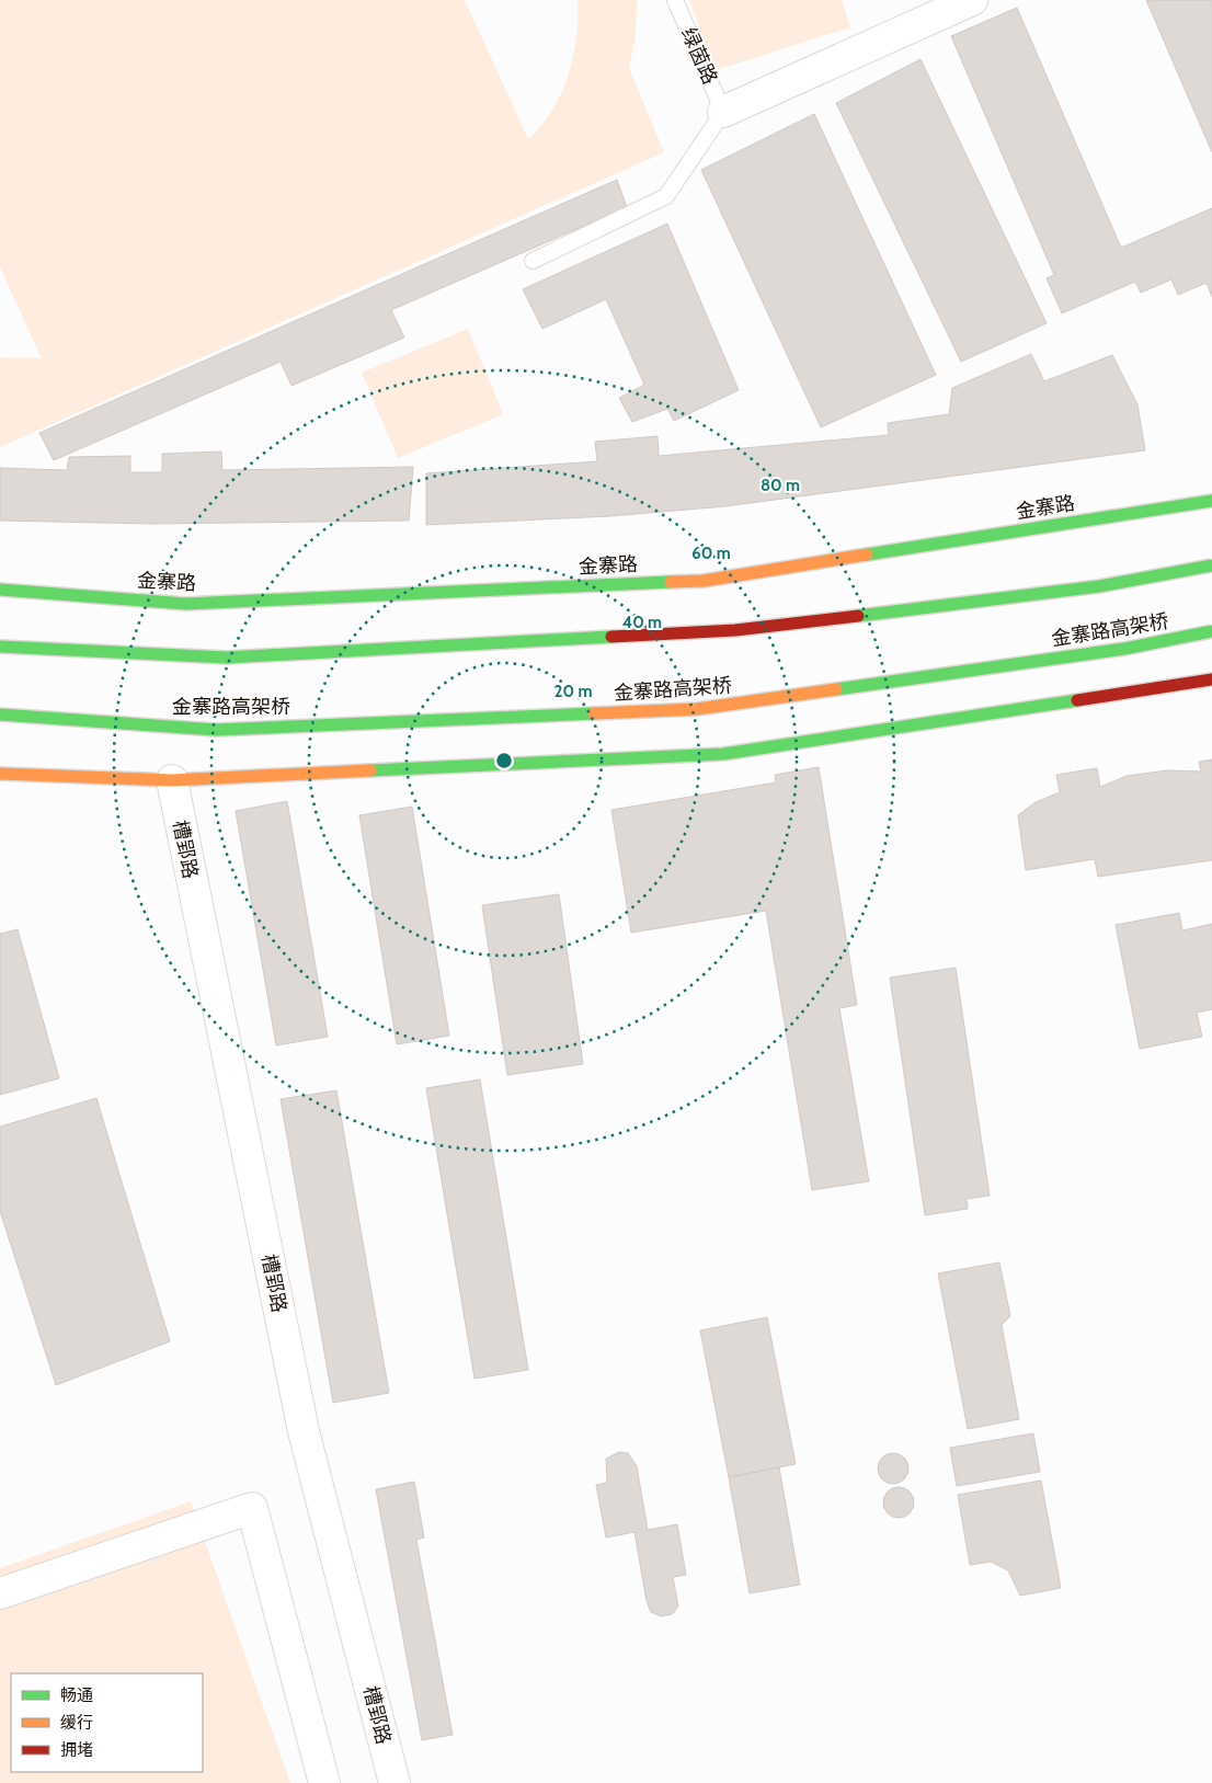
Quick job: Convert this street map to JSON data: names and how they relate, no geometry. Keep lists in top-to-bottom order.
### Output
{
  "streets": {
    "highway": ["金寨路", "金寨路高架桥"],
    "street": ["槽郢路"],
    "lane": ["绿茵路"]
  },
  "legend": ["畅通", "缓行", "拥堵"],
  "rings": [
    "80 m",
    "60 m",
    "40 m",
    "20 m"
  ]
}
